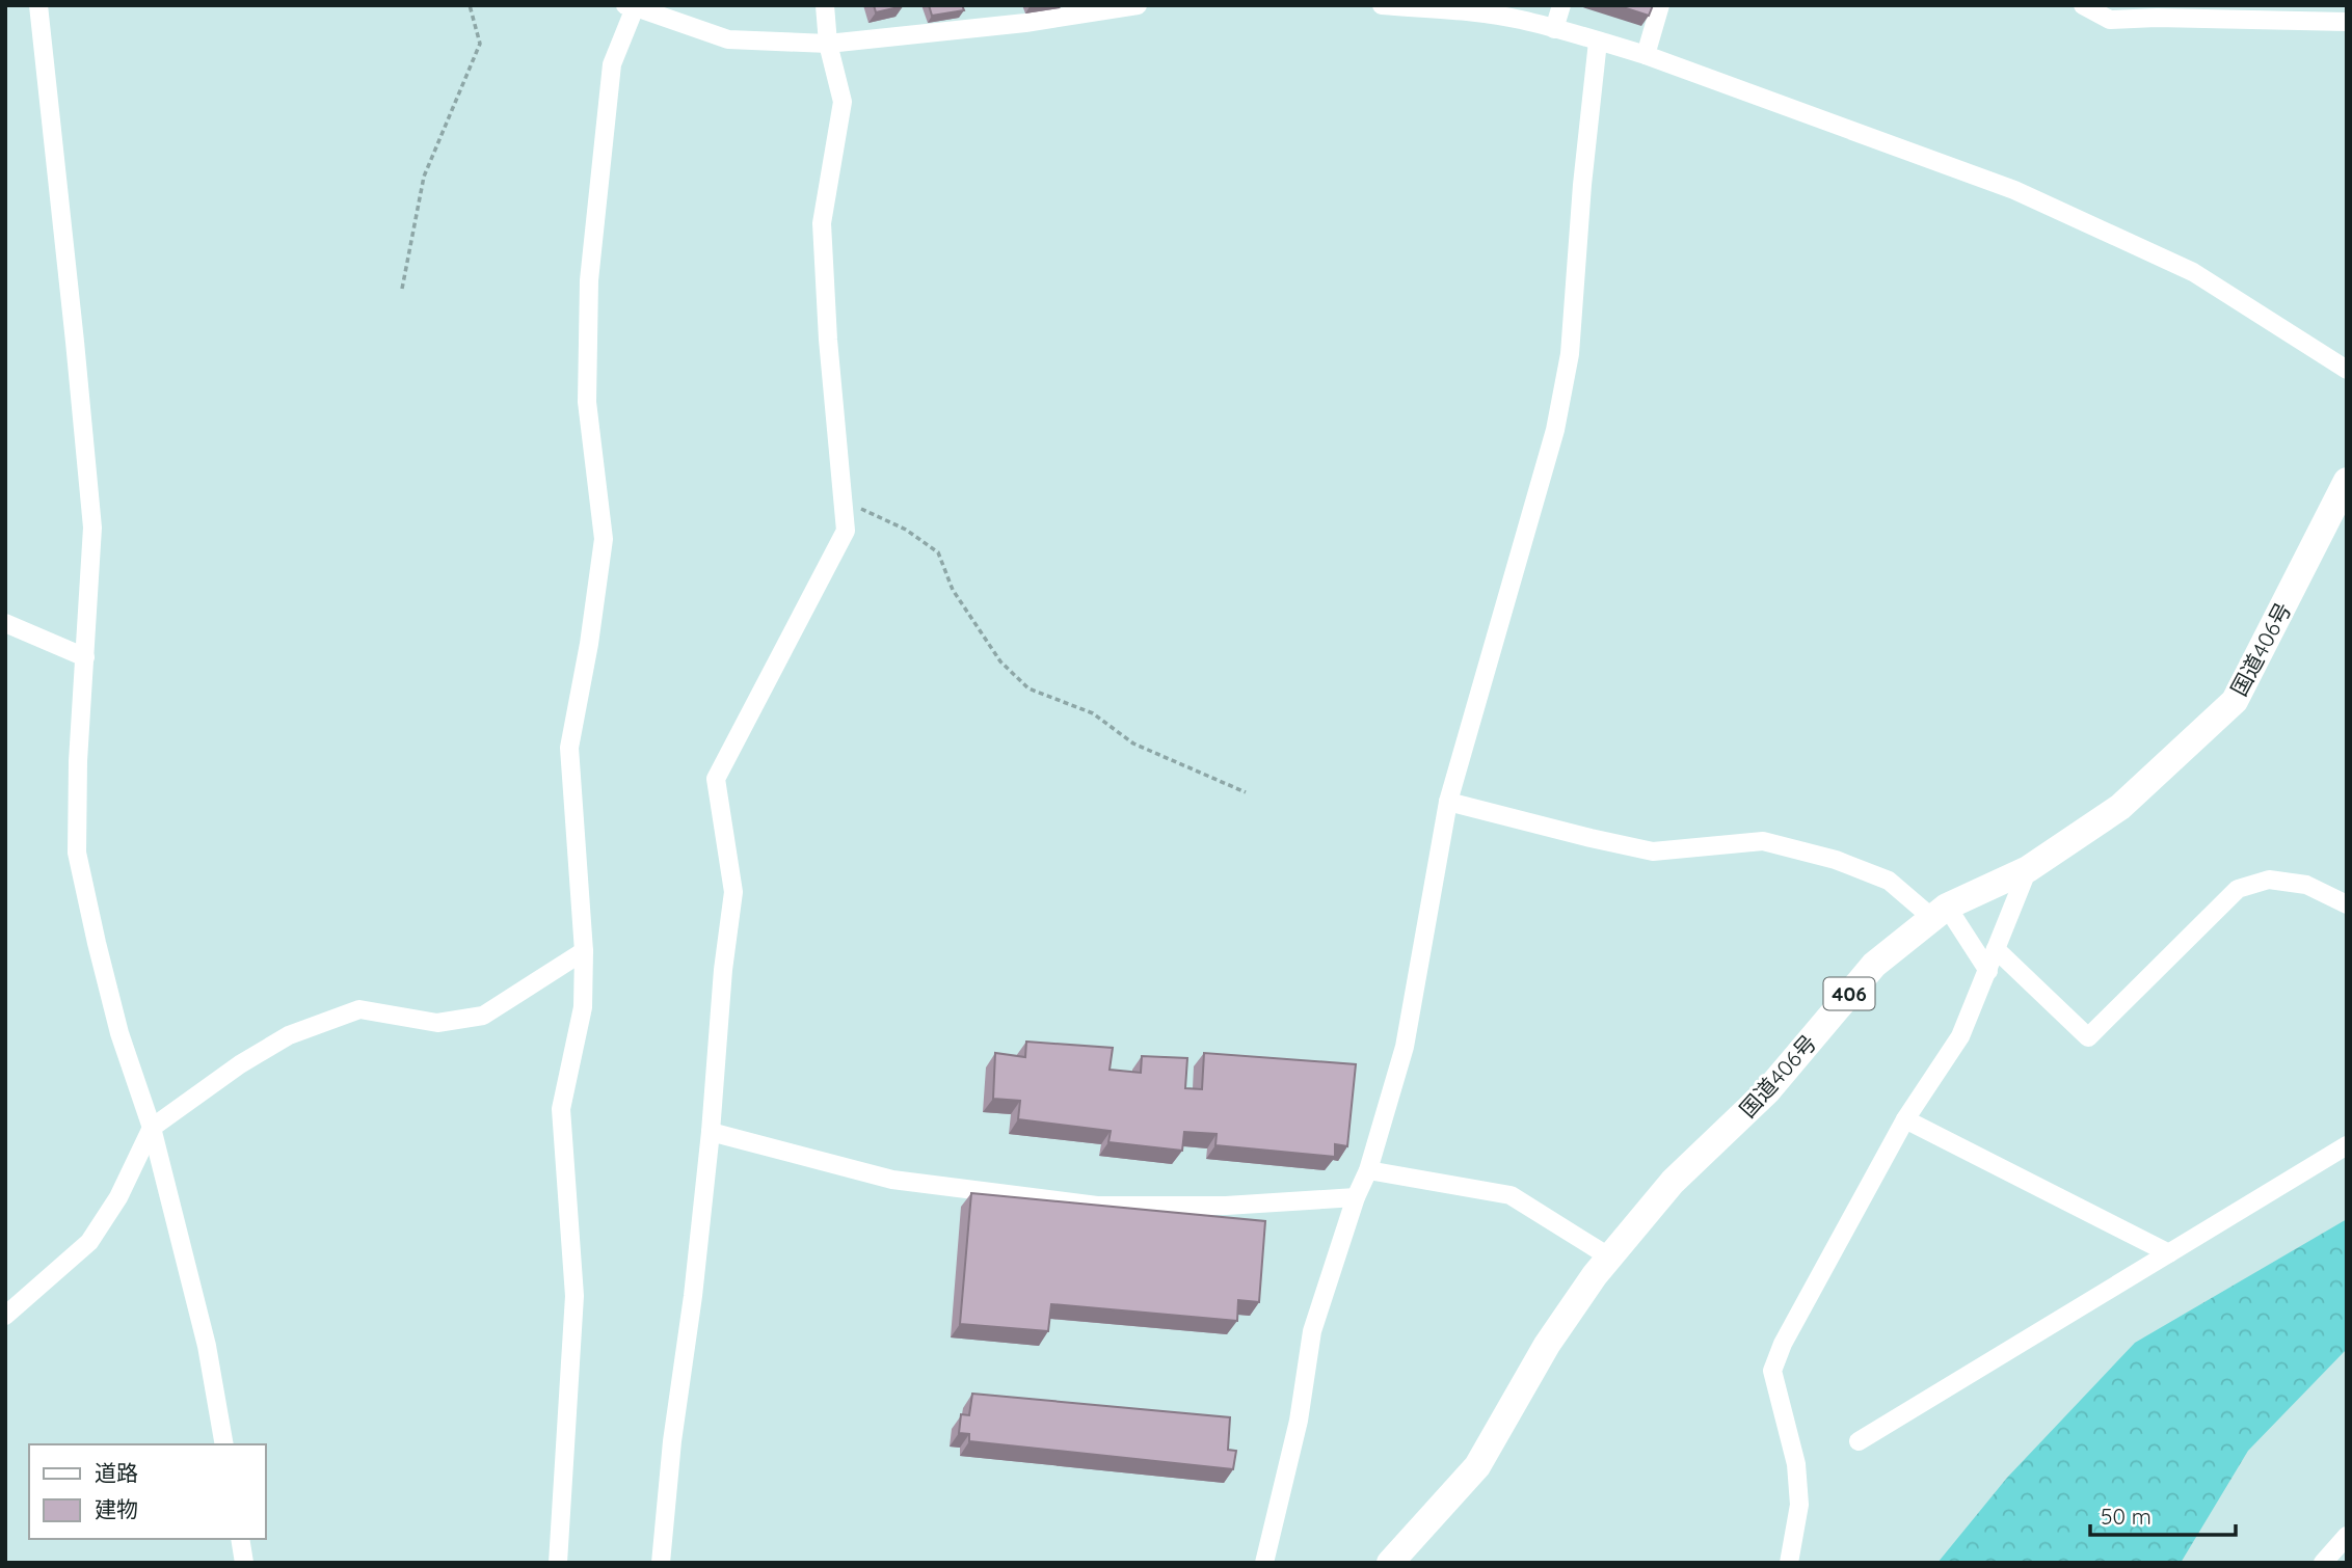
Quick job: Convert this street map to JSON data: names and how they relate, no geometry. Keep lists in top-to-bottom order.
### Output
{
  "streets": {
    "highway": ["国道406号", "406"]
  },
  "legend": ["道路", "建物"],
  "scale_bar": "50 m"
}
